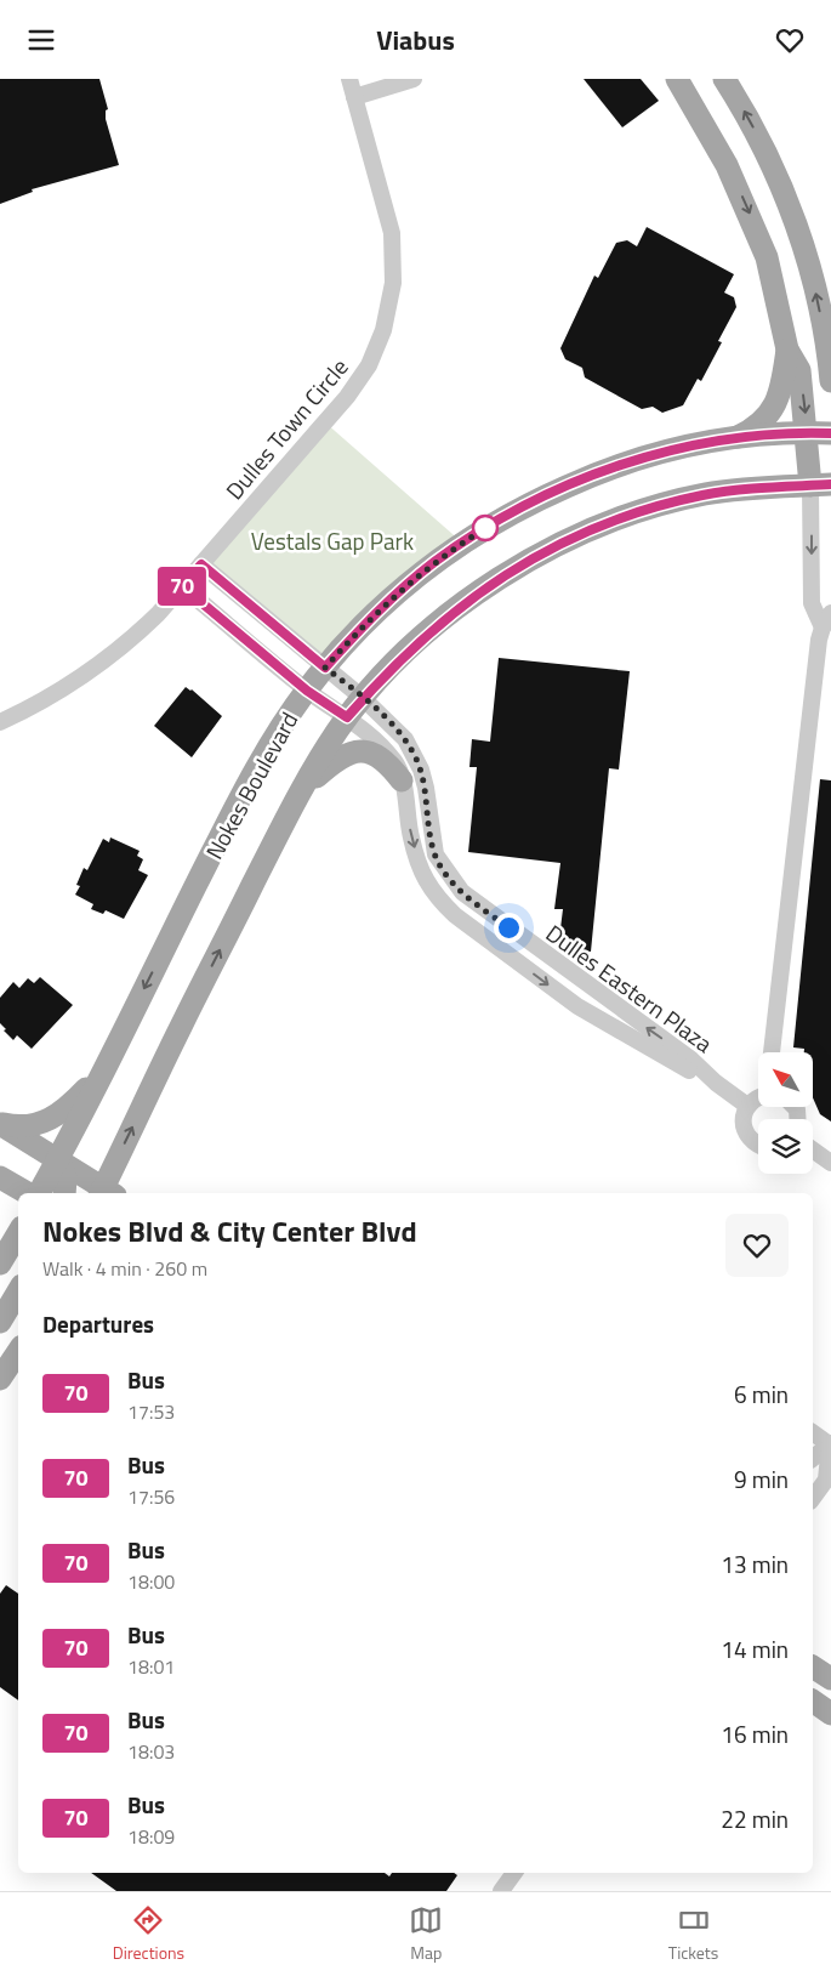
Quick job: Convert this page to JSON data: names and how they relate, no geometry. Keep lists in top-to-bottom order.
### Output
{
  "streets": {
    "main road": ["Nokes Boulevard"],
    "street": ["Dulles Town Circle", "Dulles Eastern Plaza"]
  },
  "crossings": [
    ["Nokes Boulevard", "Dulles Eastern Plaza"]
  ],
  "parks": ["Vestals Gap Park"],
  "lines": ["bus line 70"],
  "north": "top left",
  "page": {
    "header": "Viabus",
    "on_map": "70",
    "heading": [
      ["Nokes Blvd & City Center Blvd", "Walk · 4 min · 260 m"],
      "Departures"
    ],
    "list": [
      {
        "mark": "70",
        "name": "Bus",
        "note": "17:53",
        "value": "6 min"
      },
      {
        "mark": "70",
        "name": "Bus",
        "note": "17:56",
        "value": "9 min"
      },
      {
        "mark": "70",
        "name": "Bus",
        "note": "18:00",
        "value": "13 min"
      },
      {
        "mark": "70",
        "name": "Bus",
        "note": "18:01",
        "value": "14 min"
      },
      {
        "mark": "70",
        "name": "Bus",
        "note": "18:03",
        "value": "16 min"
      },
      {
        "mark": "70",
        "name": "Bus",
        "note": "18:09",
        "value": "22 min"
      }
    ],
    "tabs": ["Directions", "Map", "Tickets"]
  }
}
